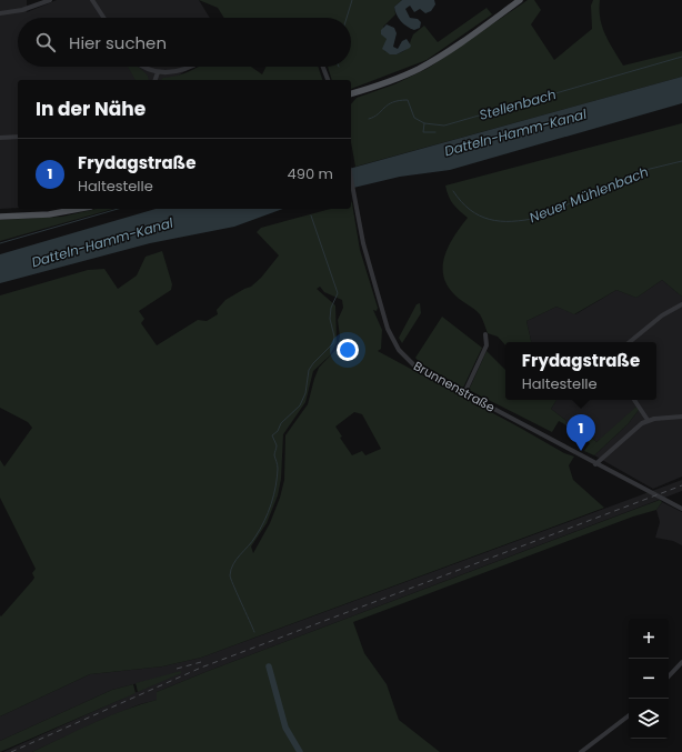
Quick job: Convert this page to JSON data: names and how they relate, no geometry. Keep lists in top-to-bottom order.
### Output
{
  "streets": {
    "street": ["Brunnenstraße"]
  },
  "water": ["Stellenbach", "Datteln-Hamm-Kanal", "Neuer Mühlenbach"],
  "page": {
    "search": "Hier suchen",
    "heading": "In der Nähe",
    "list": [
      {
        "mark": "1",
        "name": "Frydagstraße",
        "note": "Haltestelle",
        "value": "490 m"
      }
    ],
    "popup": ["Frydagstraße", "Haltestelle"],
    "pins": "1",
    "map_buttons": ["+", "−"]
  }
}
